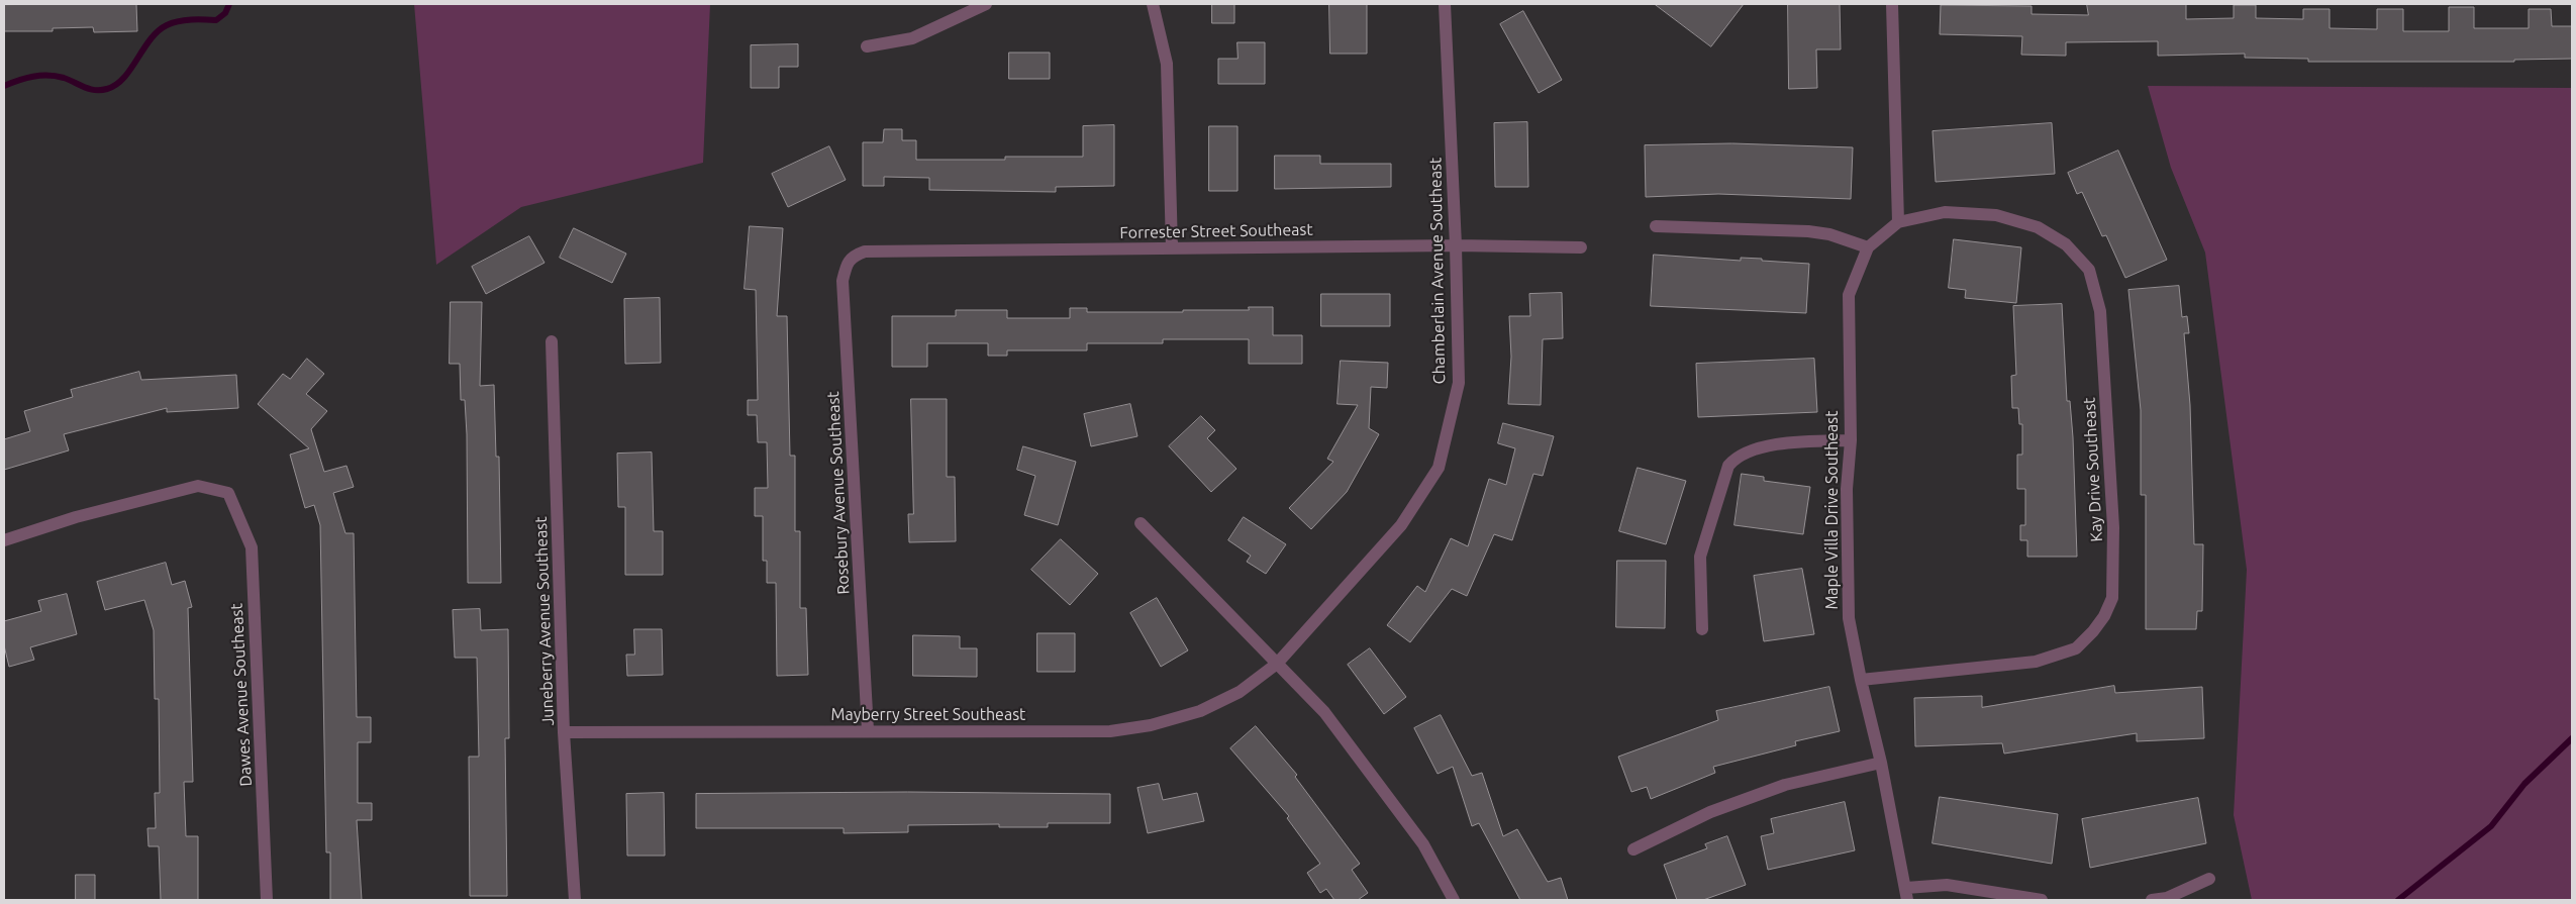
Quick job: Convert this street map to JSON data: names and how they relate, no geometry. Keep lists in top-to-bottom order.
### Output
{
  "streets": {
    "street": [
      "Forrester Street Southeast",
      "Chamberlain Avenue Southeast",
      "Kay Drive Southeast",
      "Rosebury Avenue Southeast",
      "Maple Villa Drive Southeast",
      "Juneberry Avenue Southeast",
      "Dawes Avenue Southeast",
      "Mayberry Street Southeast"
    ]
  },
  "crossings": [
    ["Forrester Street Southeast", "Chamberlain Avenue Southeast"],
    ["Forrester Street Southeast", "Rosebury Avenue Southeast"],
    ["Chamberlain Avenue Southeast", "Mayberry Street Southeast"],
    ["Kay Drive Southeast", "Maple Villa Drive Southeast"],
    ["Rosebury Avenue Southeast", "Mayberry Street Southeast"],
    ["Juneberry Avenue Southeast", "Mayberry Street Southeast"]
  ]
}
